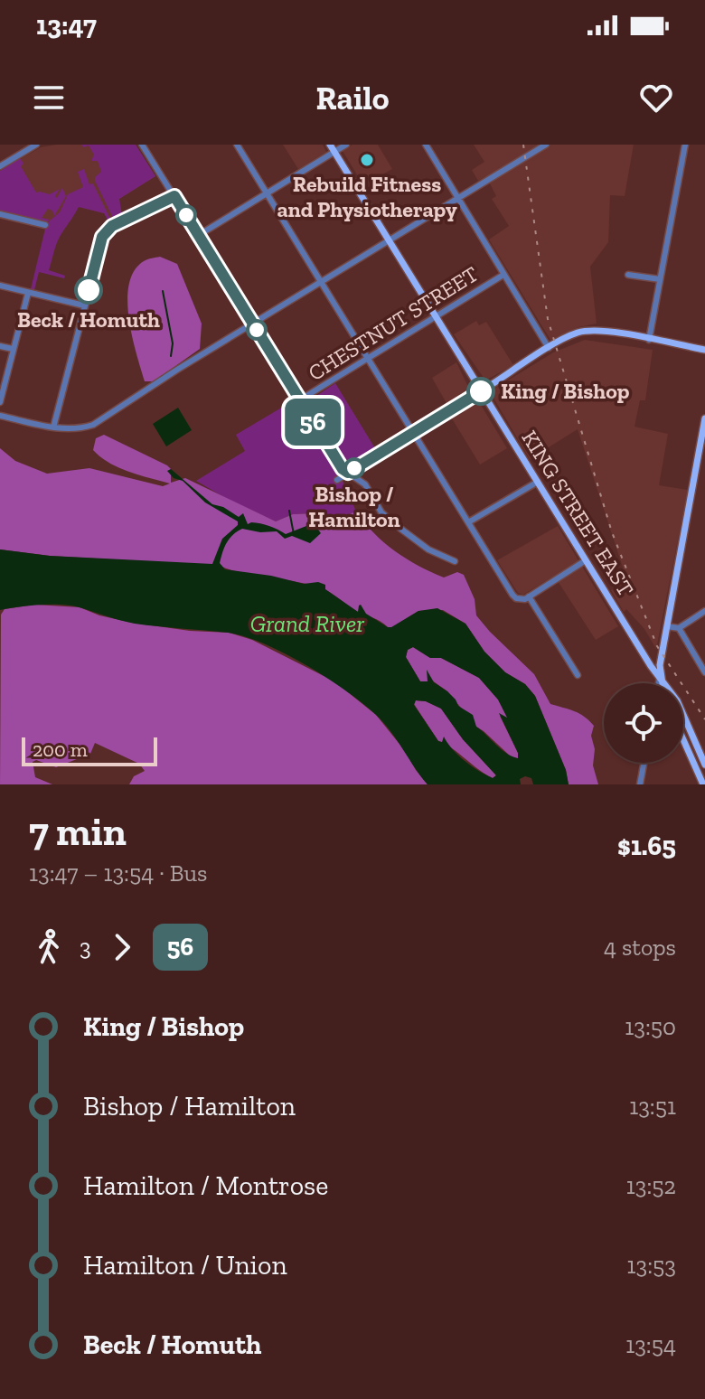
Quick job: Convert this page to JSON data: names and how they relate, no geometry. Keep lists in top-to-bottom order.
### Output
{
  "streets": {
    "main road": ["KING STREET EAST"],
    "street": ["CHESTNUT STREET"]
  },
  "crossings": [
    ["CHESTNUT STREET", "KING STREET EAST"]
  ],
  "water": ["Grand River"],
  "places": [
    "Rebuild Fitness and Physiotherapy",
    "Beck / Homuth",
    "King / Bishop",
    "Bishop / Hamilton"
  ],
  "lines": ["bus line 56"],
  "scale_bar": "200 m",
  "page": {
    "status": "13:47",
    "header": "Railo",
    "on_map": "56",
    "scale": "200 m",
    "heading": ["7 min", "13:47 – 13:54 · Bus", "$1.65"],
    "legs": ["3", "56", "4 stops"],
    "list": [
      {
        "name": "King / Bishop",
        "value": "13:50"
      },
      {
        "name": "Bishop / Hamilton",
        "value": "13:51"
      },
      {
        "name": "Hamilton / Montrose",
        "value": "13:52"
      },
      {
        "name": "Hamilton / Union",
        "value": "13:53"
      },
      {
        "name": "Beck / Homuth",
        "value": "13:54"
      }
    ]
  }
}
